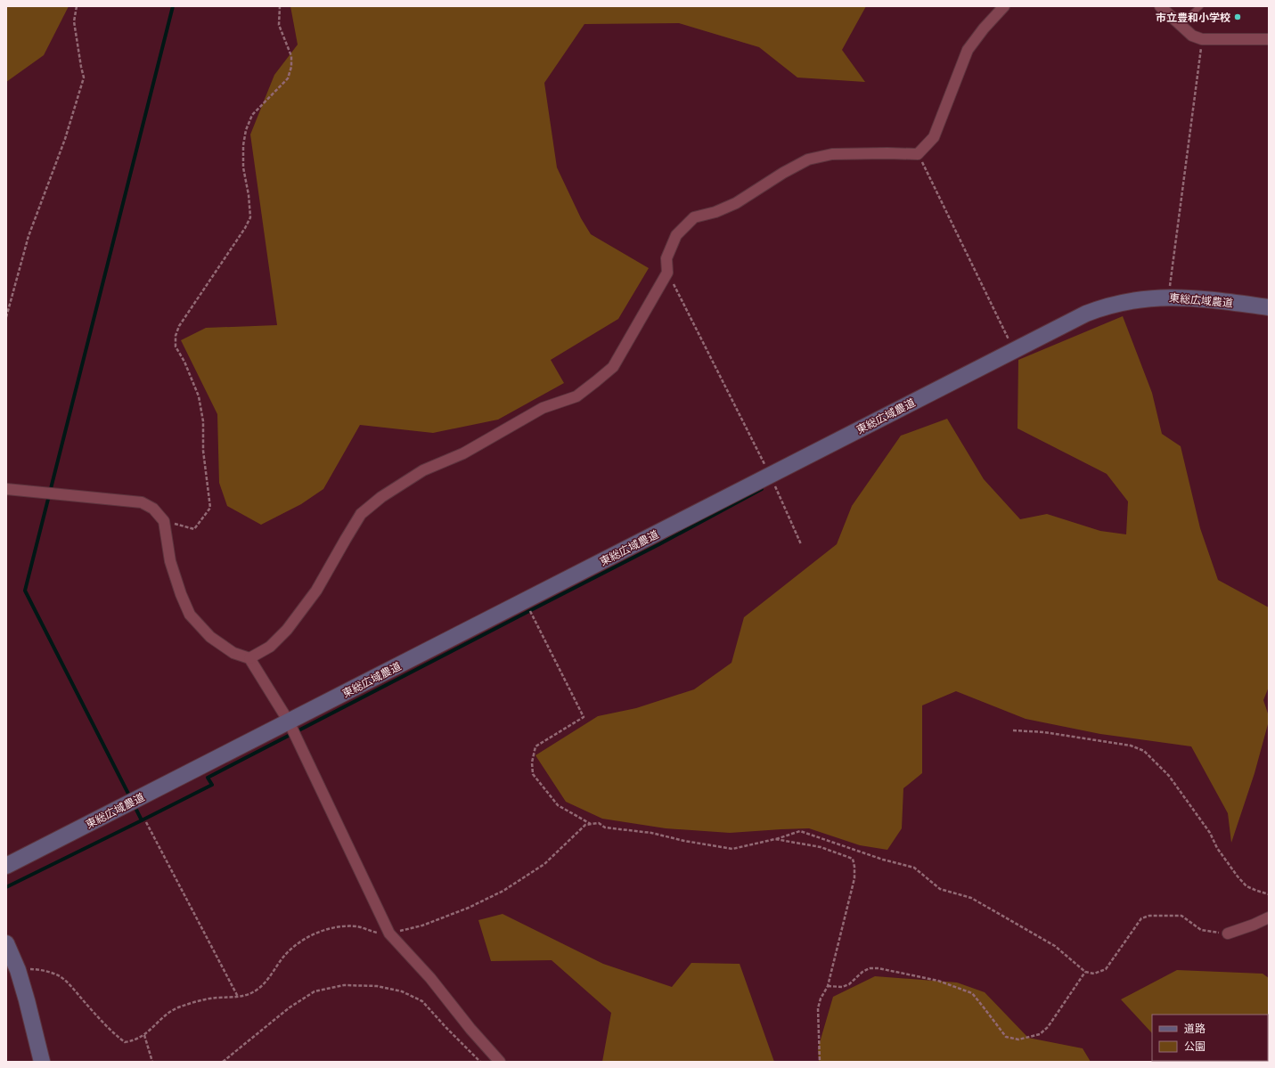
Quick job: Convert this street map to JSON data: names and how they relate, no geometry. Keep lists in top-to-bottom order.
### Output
{
  "streets": {
    "street": ["東総広域農道"]
  },
  "places": ["市立豊和小学校"],
  "legend": ["道路", "公園"]
}
